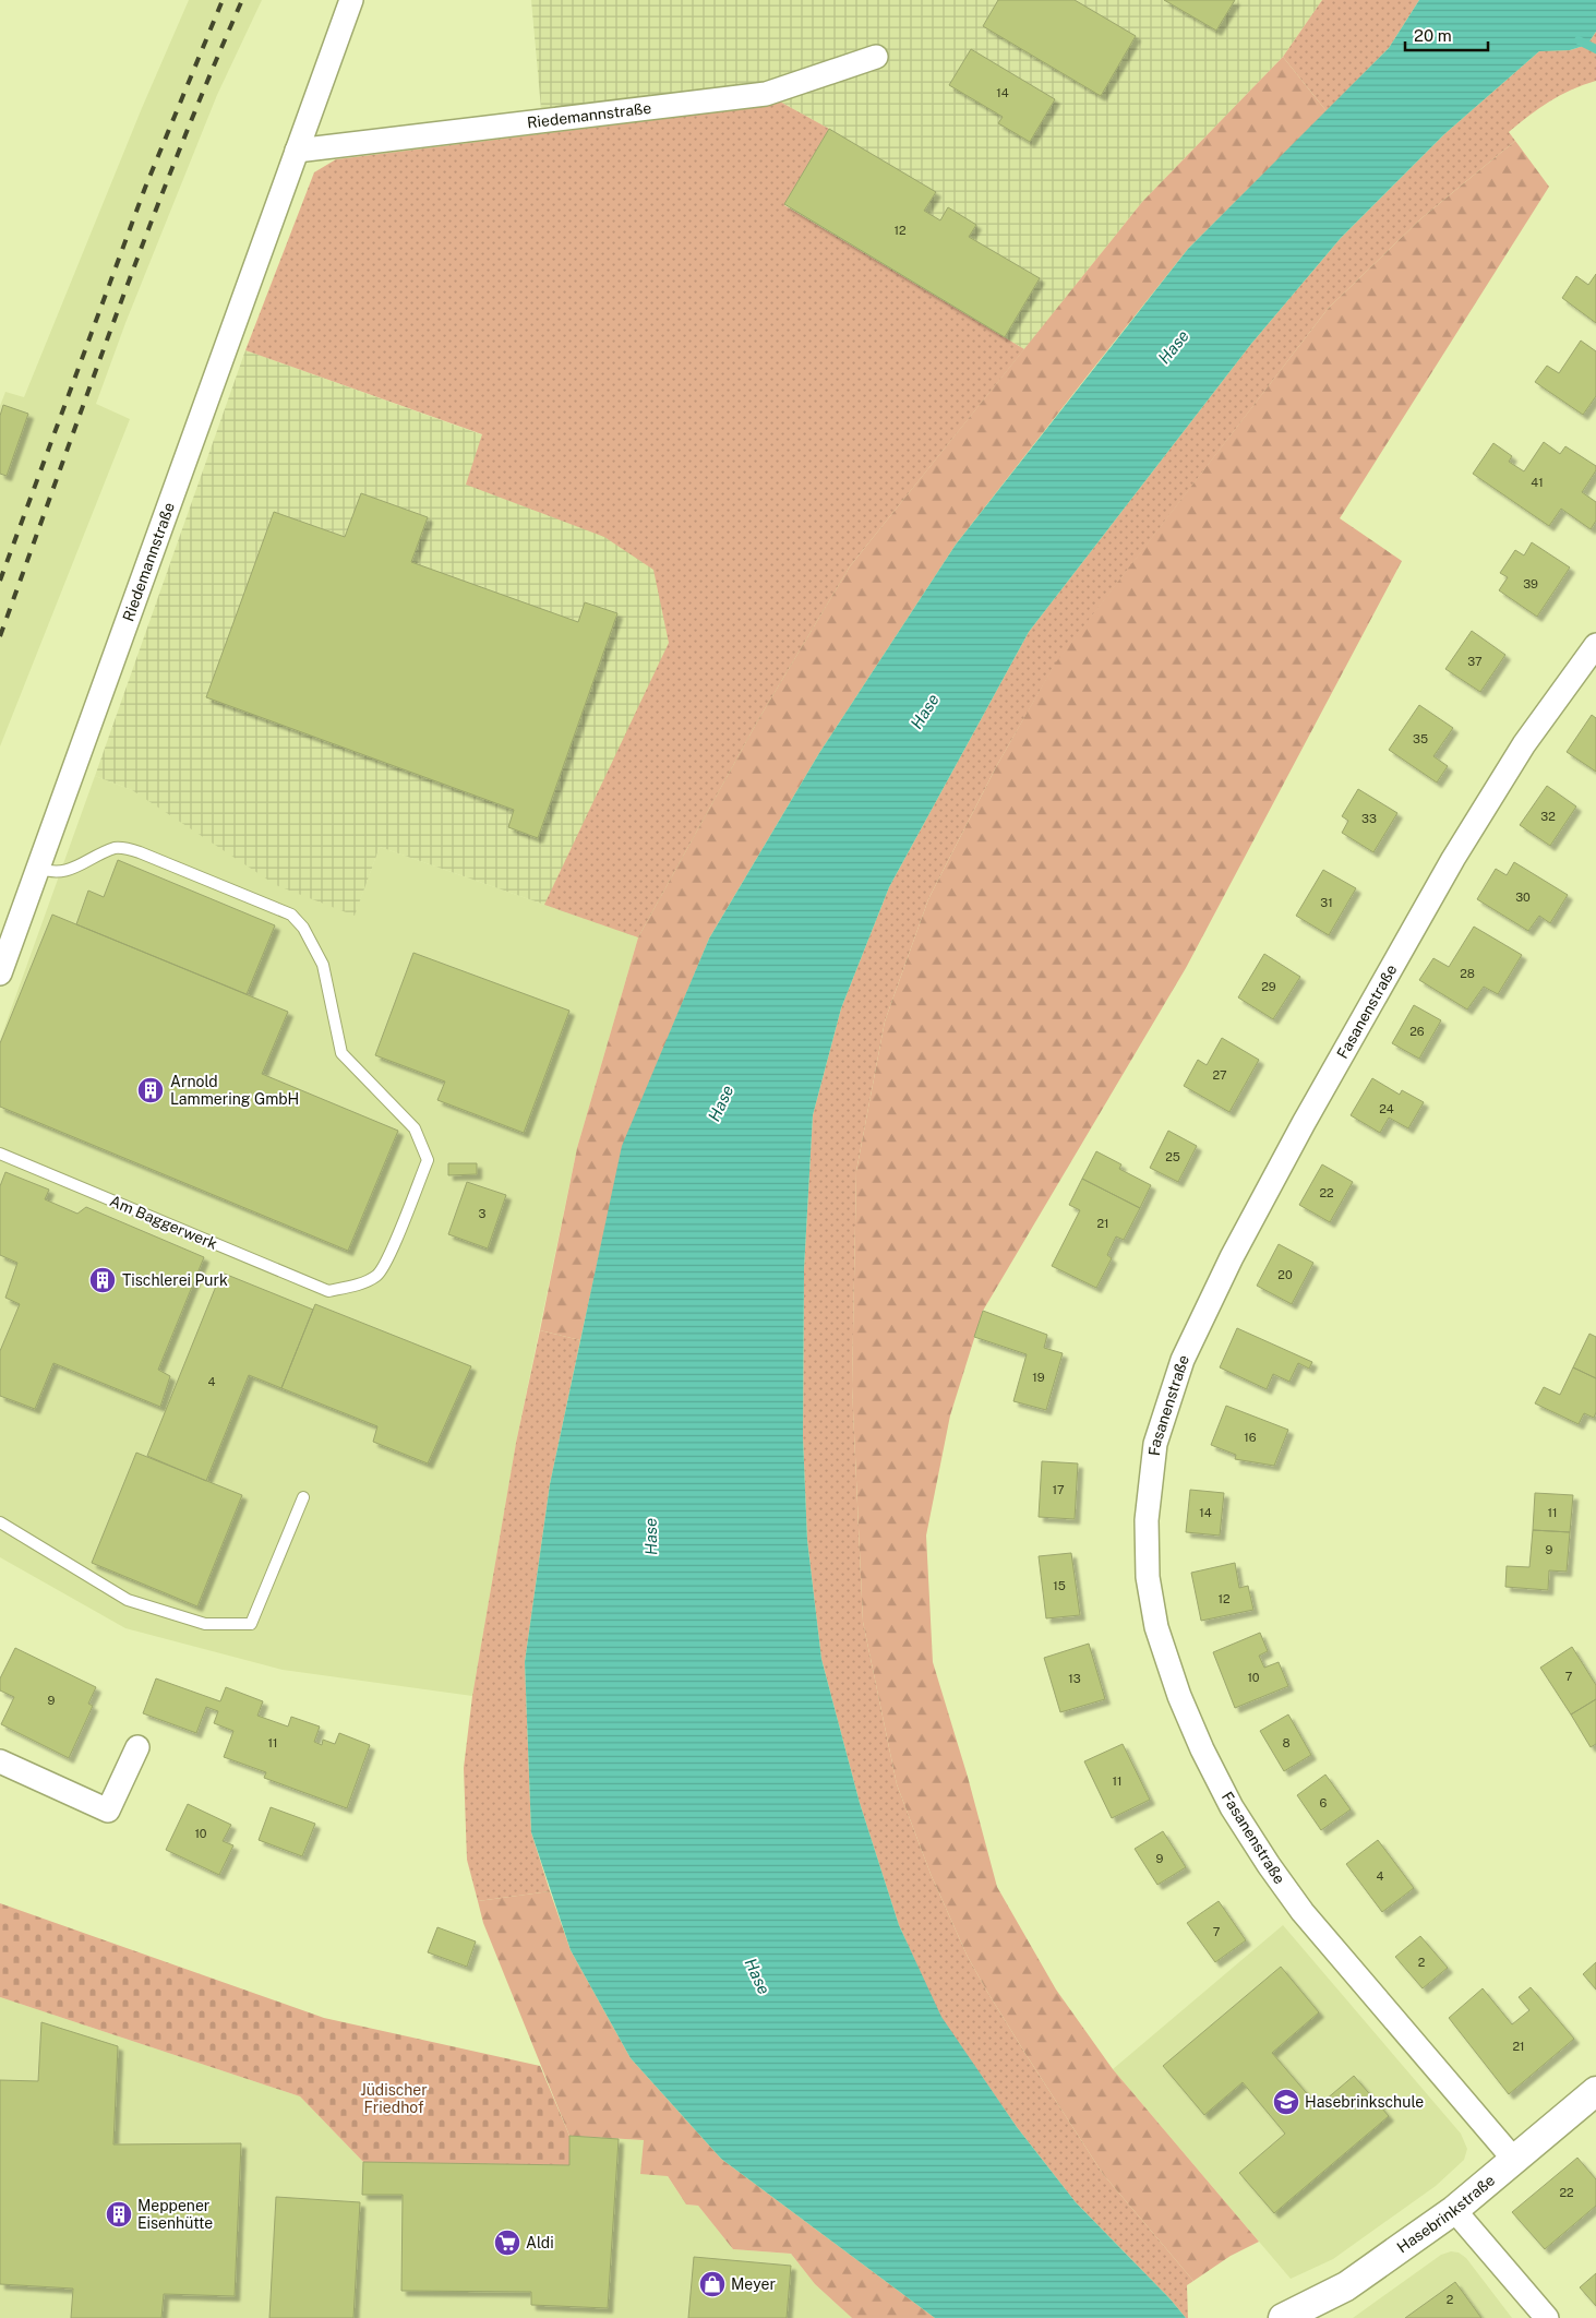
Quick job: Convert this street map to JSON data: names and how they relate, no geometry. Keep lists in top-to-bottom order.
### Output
{
  "streets": {
    "street": ["Riedemannstraße", "Fasanenstraße", "Hasebrinkstraße"],
    "lane": ["Am Baggerwerk"]
  },
  "crossings": [
    ["Riedemannstraße", "Am Baggerwerk"],
    ["Fasanenstraße", "Hasebrinkstraße"]
  ],
  "water": ["Hase"],
  "parks": ["Jüdischer Friedhof"],
  "places": {
    "building": ["Arnold Lammering GmbH", "Tischlerei Purk", "Meppener Eisenhütte"],
    "school or university": ["Hasebrinkschule"],
    "supermarket": ["Aldi"],
    "shop": ["Meyer"]
  },
  "house_numbers": [
    "14",
    "12",
    "41",
    "39",
    "37",
    "35",
    "32",
    "33",
    "30",
    "31",
    "28",
    "29",
    "26",
    "27",
    "24",
    "25",
    "22",
    "3",
    "21",
    "20",
    "19",
    "4",
    "16",
    "17",
    "14",
    "11",
    "9",
    "15",
    "12",
    "7",
    "10",
    "13",
    "9",
    "11",
    "8",
    "11",
    "6",
    "10",
    "9",
    "4",
    "7",
    "2",
    "21",
    "22",
    "2"
  ],
  "scale_bar": "20 m"
}
